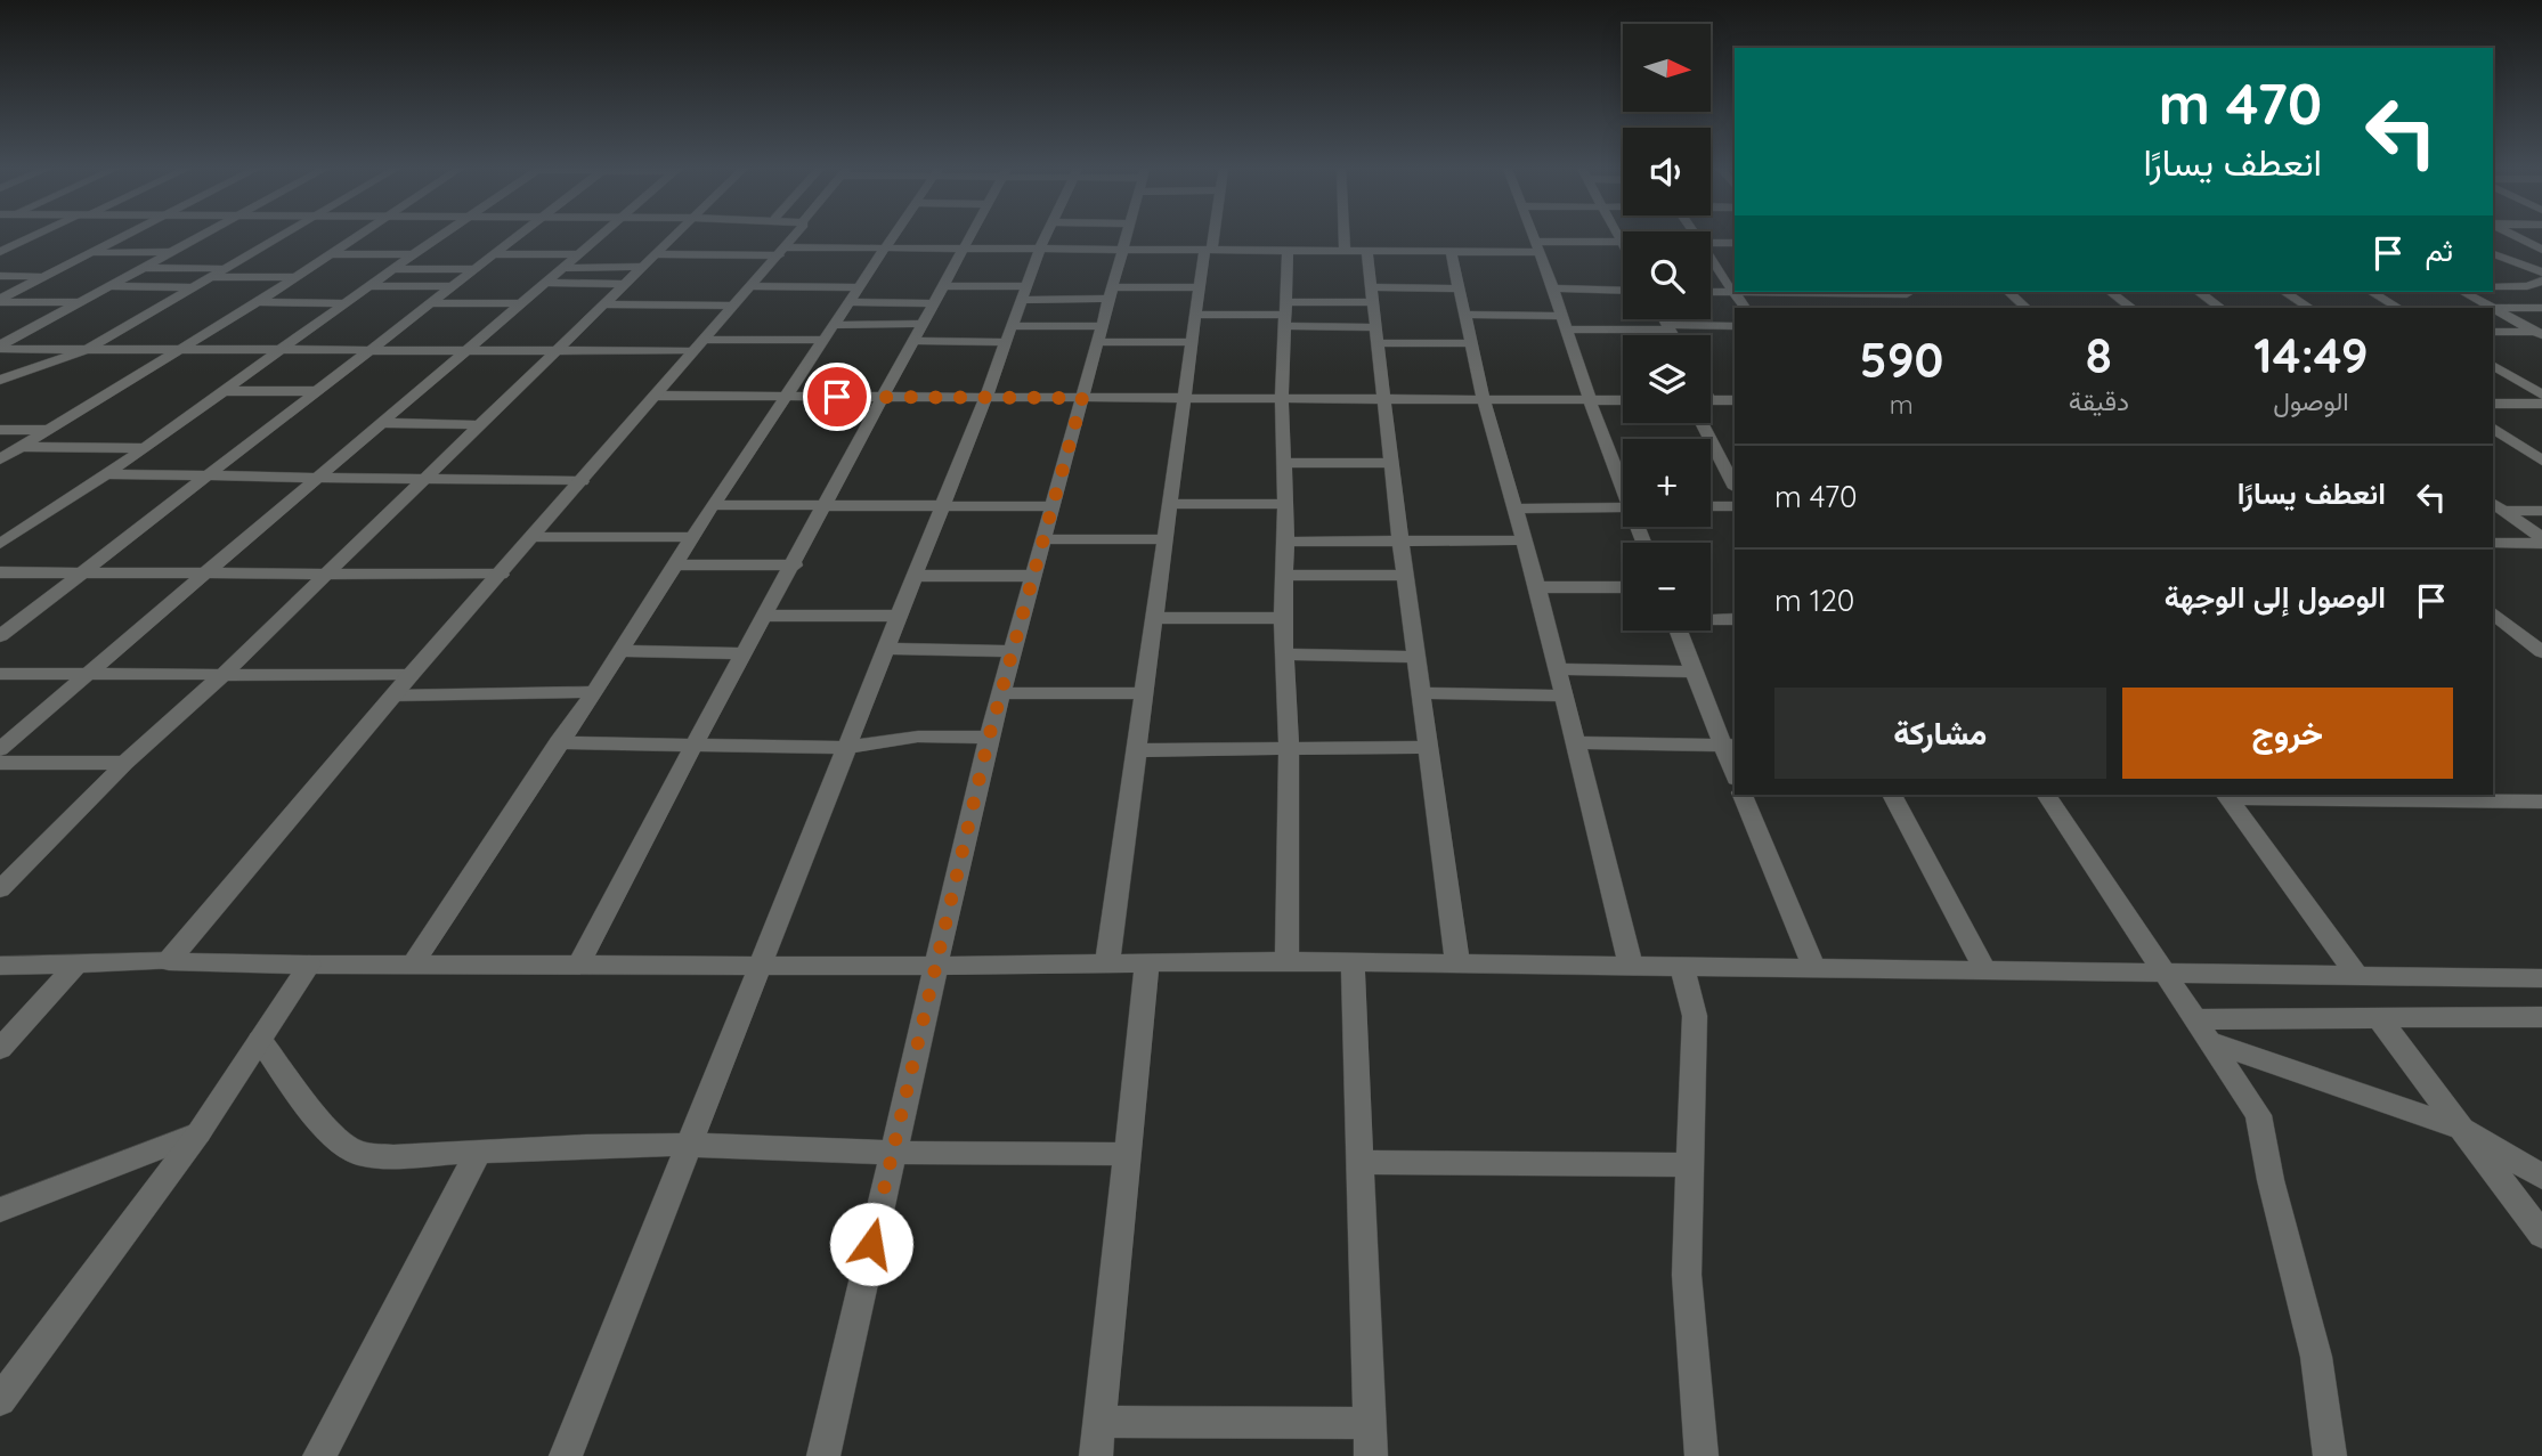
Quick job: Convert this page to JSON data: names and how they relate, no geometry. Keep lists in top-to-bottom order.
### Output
{
  "north": "right",
  "page": {
    "map_buttons": ["+", "−"],
    "turn": ["470 m", "انعطف يسارًا"],
    "then": "ثم",
    "eta": [
      "14:49",
      "الوصول",
      "8",
      "دقيقة",
      "590",
      "m"
    ],
    "list": [
      {
        "name": "انعطف يسارًا",
        "value": "470 m"
      },
      {
        "name": "الوصول إلى الوجهة",
        "value": "120 m"
      }
    ],
    "buttons": ["خروج", "مشاركة"]
  }
}
